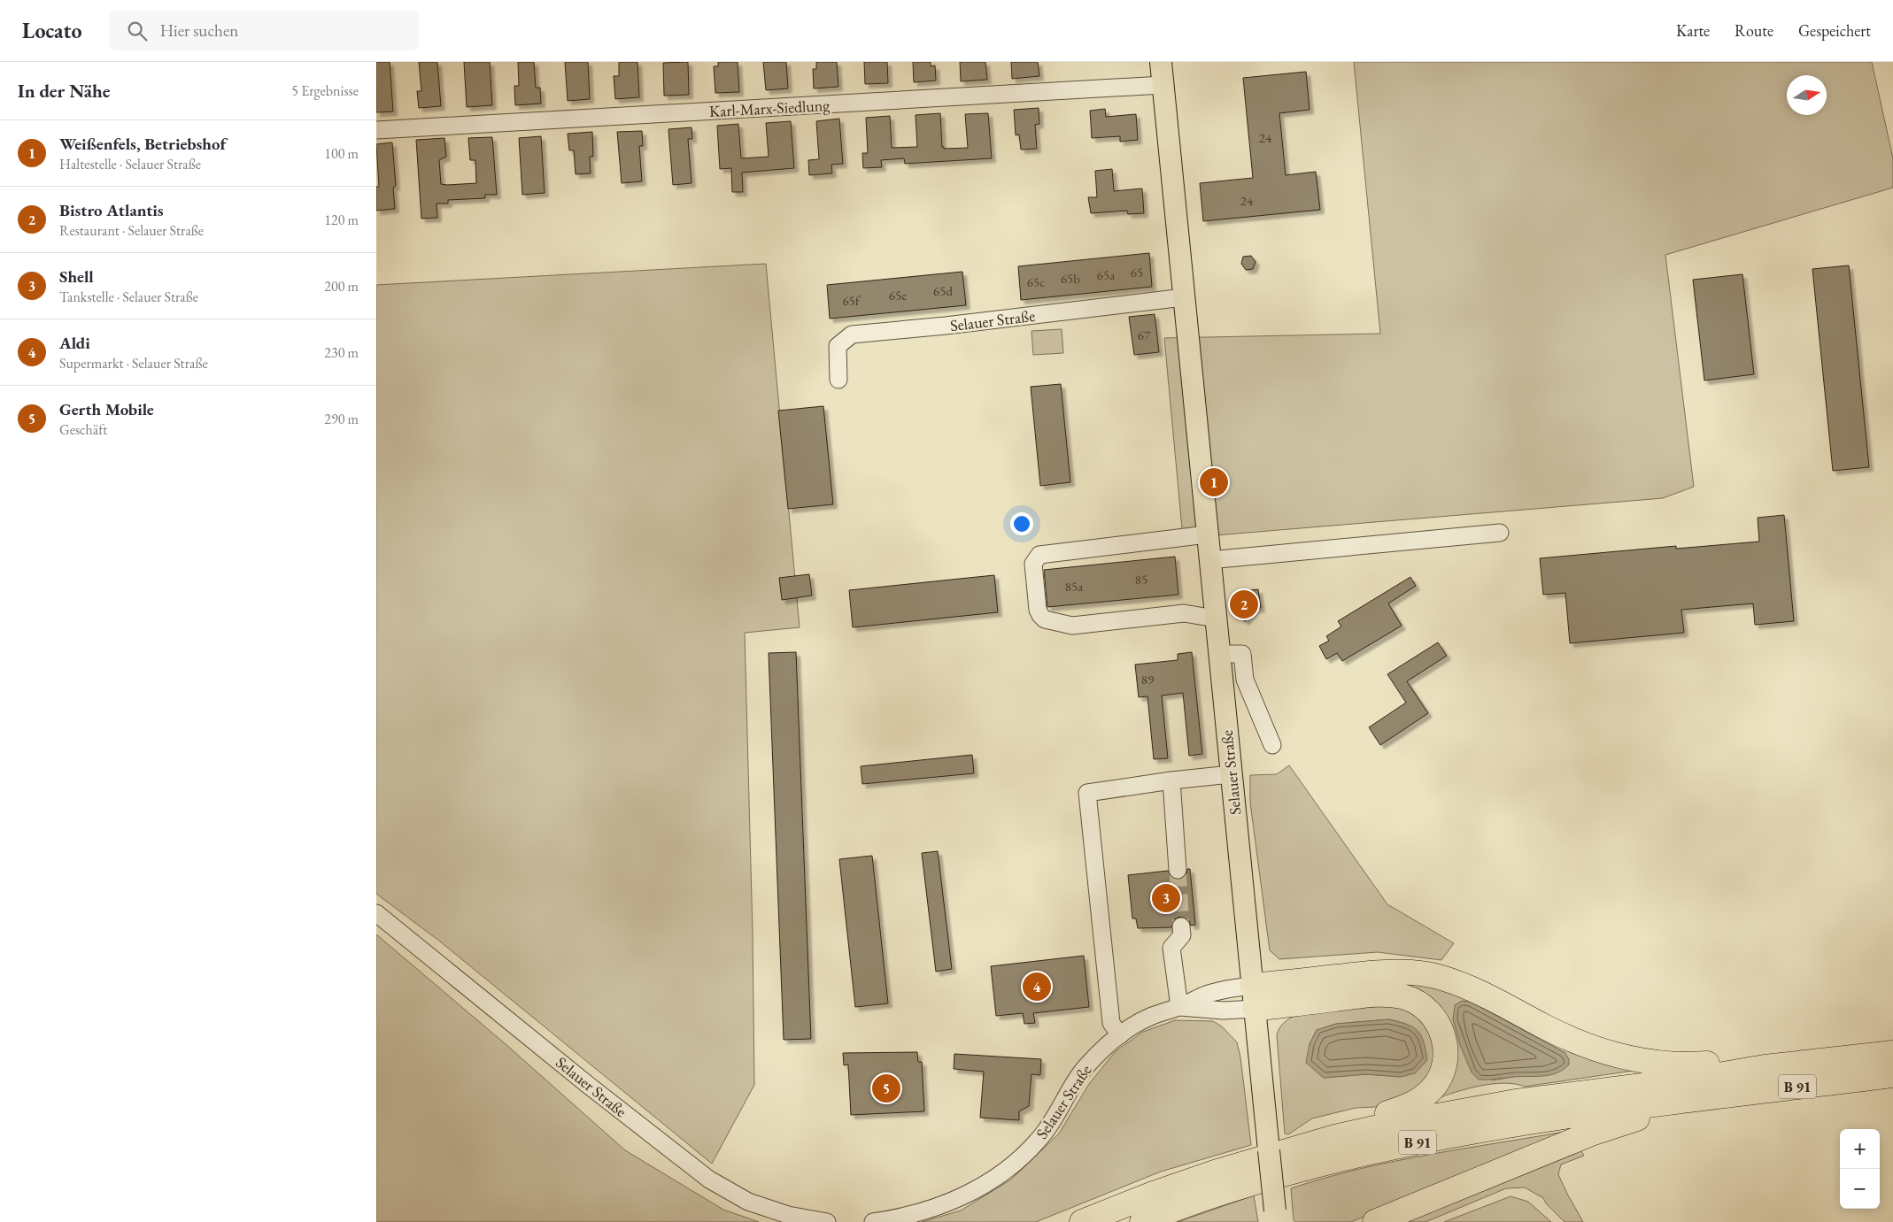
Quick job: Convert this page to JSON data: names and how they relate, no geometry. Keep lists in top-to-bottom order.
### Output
{
  "streets": {
    "highway": ["B 91"],
    "main road": ["Selauer Straße"],
    "street": ["Karl-Marx-Siedlung"]
  },
  "crossings": [
    ["Karl-Marx-Siedlung", "Selauer Straße"]
  ],
  "house_numbers": [
    "24",
    "24",
    "65",
    "65a",
    "65b",
    "65c",
    "65d",
    "65e",
    "65f",
    "67",
    "85",
    "85a",
    "89"
  ],
  "north": "right",
  "page": {
    "header": "Locato",
    "search": "Hier suchen",
    "nav": ["Karte", "Route", "Gespeichert"],
    "heading": ["In der Nähe", "5 Ergebnisse"],
    "list": [
      {
        "mark": "1",
        "name": "Weißenfels, Betriebshof",
        "note": "Haltestelle · Selauer Straße",
        "value": "100 m"
      },
      {
        "mark": "2",
        "name": "Bistro Atlantis",
        "note": "Restaurant · Selauer Straße",
        "value": "120 m"
      },
      {
        "mark": "3",
        "name": "Shell",
        "note": "Tankstelle · Selauer Straße",
        "value": "200 m"
      },
      {
        "mark": "4",
        "name": "Aldi",
        "note": "Supermarkt · Selauer Straße",
        "value": "230 m"
      },
      {
        "mark": "5",
        "name": "Gerth Mobile",
        "note": "Geschäft",
        "value": "290 m"
      }
    ],
    "pins": [
      "1",
      "2",
      "3",
      "4",
      "5"
    ],
    "map_buttons": ["+", "−"]
  }
}
